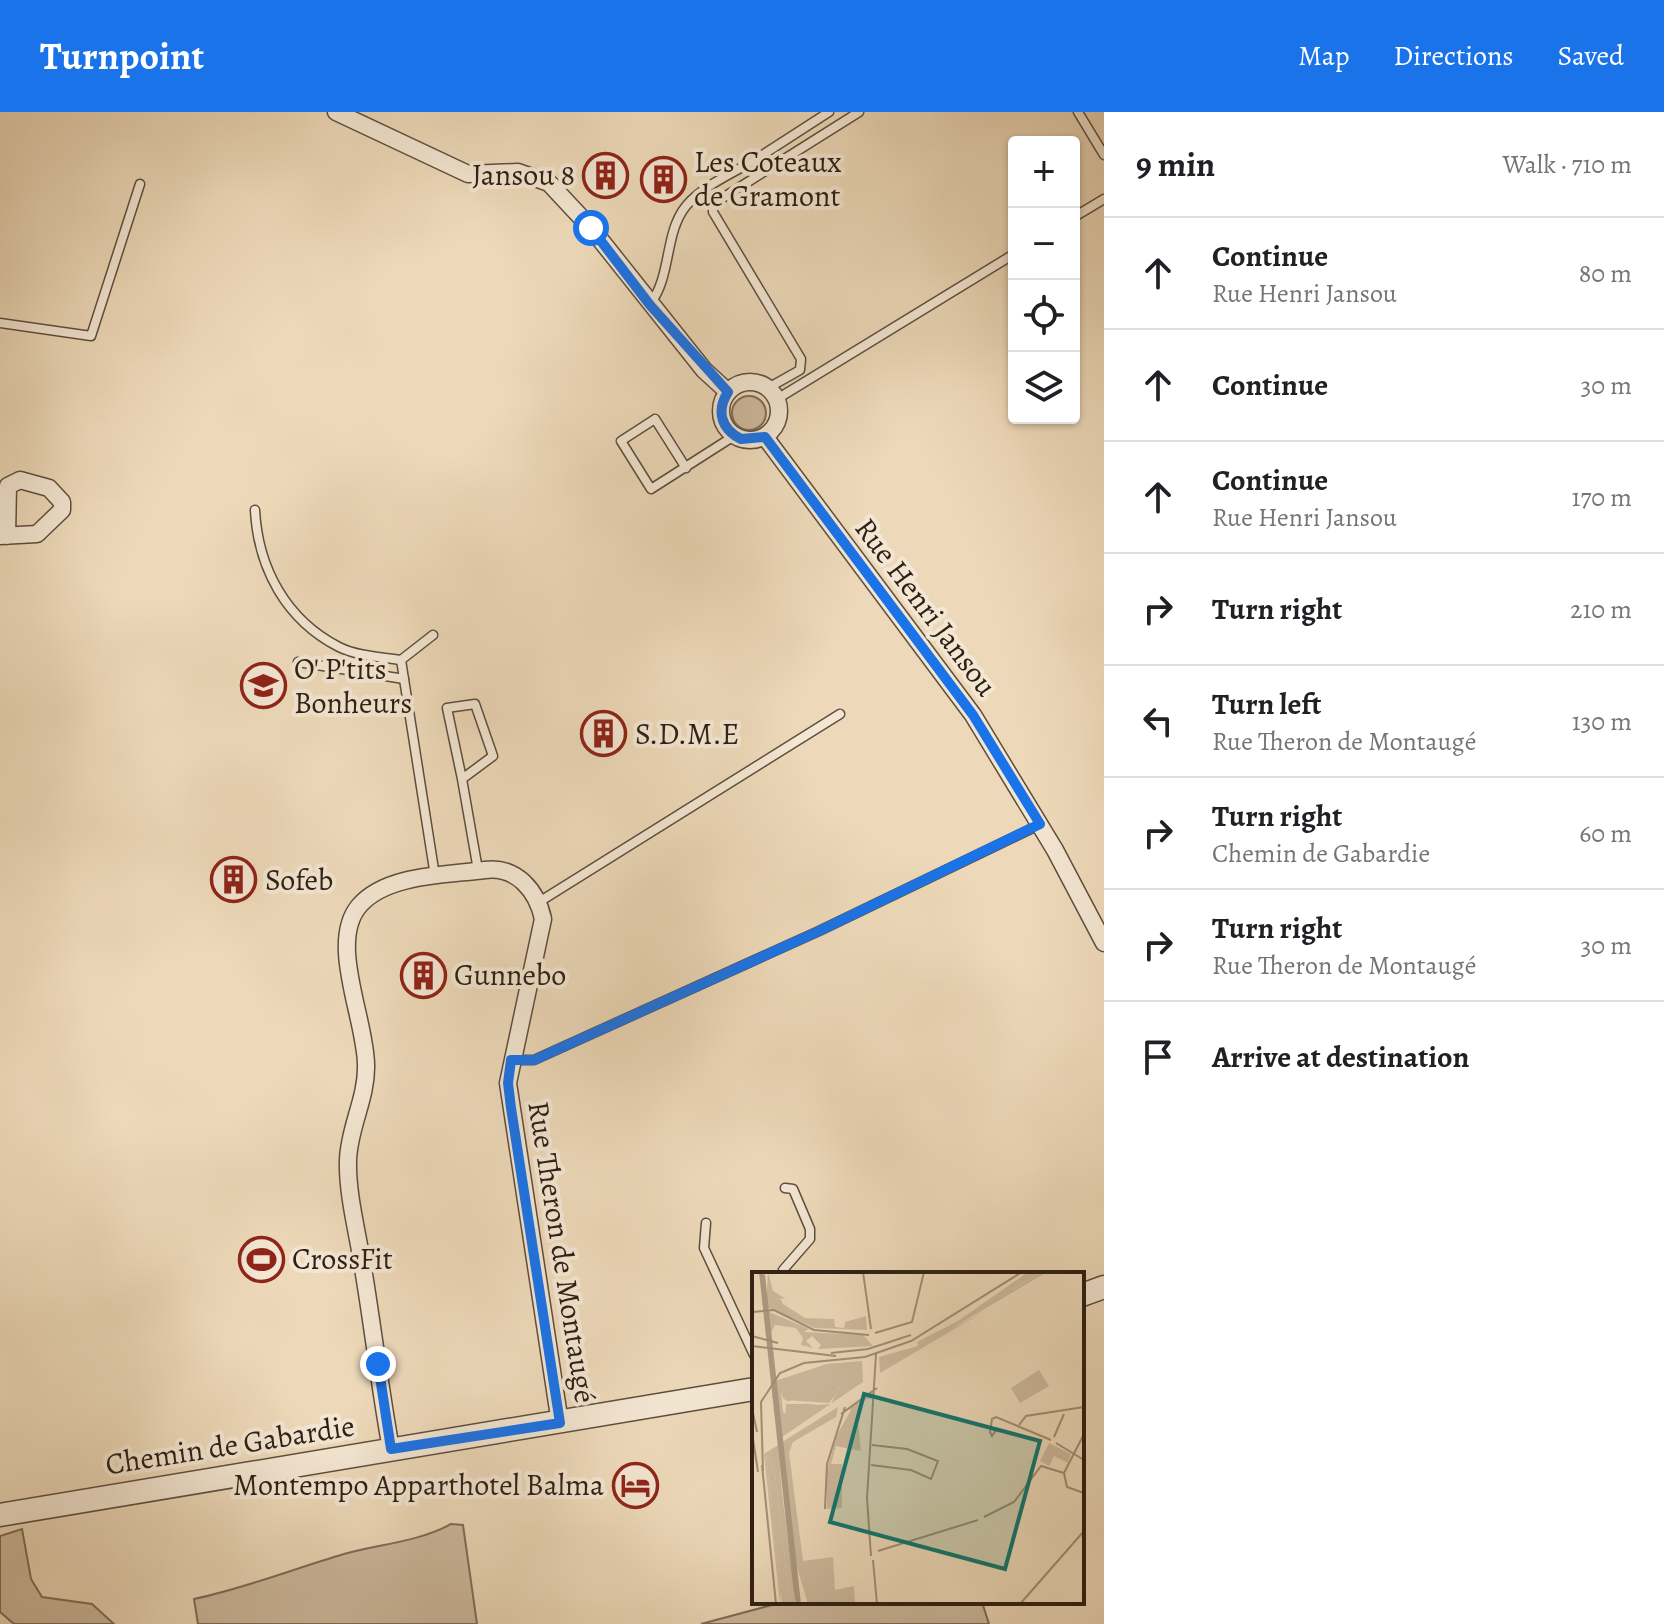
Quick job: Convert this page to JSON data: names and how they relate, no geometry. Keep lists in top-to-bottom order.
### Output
{
  "streets": {
    "street": ["Rue Henri Jansou", "Rue Theron de Montaugé", "Chemin de Gabardie"]
  },
  "crossings": [
    ["Rue Theron de Montaugé", "Chemin de Gabardie"]
  ],
  "places": {
    "building": [
      "Jansou 8",
      "Les Coteaux de Gramont",
      "S.D.M.E",
      "Sofeb",
      "Gunnebo"
    ],
    "school or university": ["O' P'tits Bonheurs"],
    "sports": ["CrossFit"],
    "hotel": ["Montempo Apparthotel Balma"]
  },
  "page": {
    "header": "Turnpoint",
    "nav": ["Map", "Directions", "Saved"],
    "heading": ["9 min", "Walk · 710 m"],
    "map_buttons": ["+", "−"],
    "list": [
      ["Continue", "Rue Henri Jansou", "80 m"],
      ["Continue", "30 m"],
      ["Continue", "Rue Henri Jansou", "170 m"],
      ["Turn right", "210 m"],
      ["Turn left", "Rue Theron de Montaugé", "130 m"],
      ["Turn right", "Chemin de Gabardie", "60 m"],
      ["Turn right", "Rue Theron de Montaugé", "30 m"],
      "Arrive at destination"
    ]
  }
}
